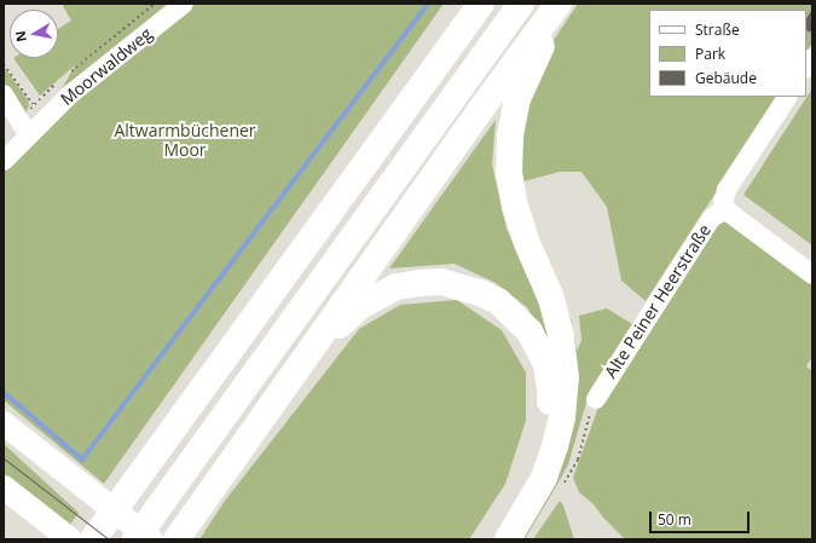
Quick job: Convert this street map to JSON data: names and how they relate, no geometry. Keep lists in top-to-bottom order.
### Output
{
  "streets": {
    "street": ["Moorwaldweg", "Alte Peiner Heerstraße"]
  },
  "parks": ["Altwarmbüchener Moor"],
  "legend": ["Straße", "Park", "Gebäude"],
  "scale_bar": "50 m",
  "north": "left"
}
